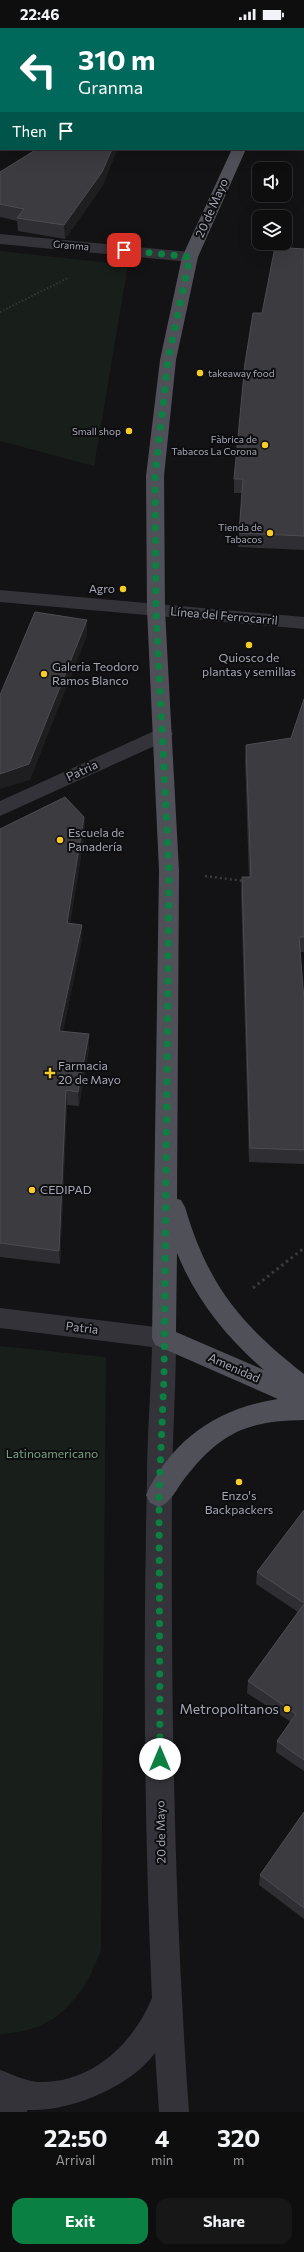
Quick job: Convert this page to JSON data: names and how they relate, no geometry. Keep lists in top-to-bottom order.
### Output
{
  "streets": {
    "main road": ["20 de Mayo", "Amenidad"],
    "street": ["Granma", "Línea del Ferrocarril", "Patria"]
  },
  "crossings": [
    ["20 de Mayo", "Granma"],
    ["20 de Mayo", "Línea del Ferrocarril"],
    ["20 de Mayo", "Patria"],
    ["20 de Mayo", "Amenidad"],
    ["Patria", "Amenidad"]
  ],
  "parks": ["Latinoamericano"],
  "places": {
    "other": [
      "takeaway food",
      "Small shop",
      "Fàbrica de Tabacos La Corona",
      "Tienda de Tabacos",
      "Agro",
      "Quiosco de plantas y semillas",
      "Galeria Teodoro Ramos Blanco",
      "Escuela de Panadería",
      "CEDIPAD",
      "Enzo's Backpackers",
      "Metropolitanos"
    ],
    "health": ["Farmacia 20 de Mayo"]
  },
  "page": {
    "status": "22:46",
    "turn": ["310 m", "Granma"],
    "then": "Then",
    "eta": [
      "22:50",
      "Arrival",
      "4",
      "min",
      "320",
      "m"
    ],
    "buttons": ["Exit", "Share"]
  }
}
